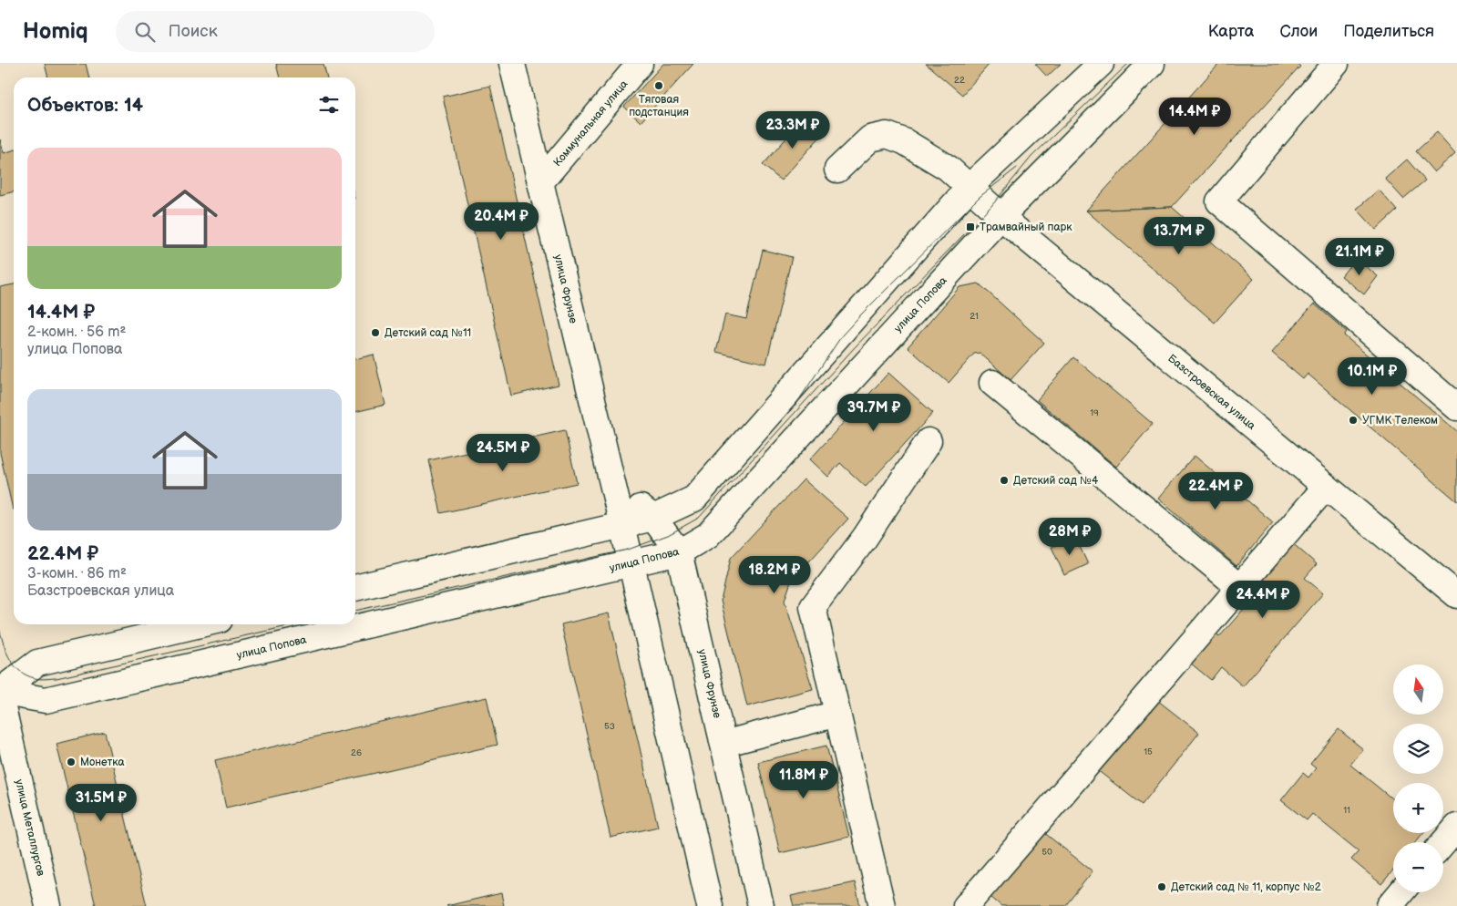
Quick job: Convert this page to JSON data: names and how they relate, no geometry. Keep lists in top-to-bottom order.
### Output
{
  "streets": {
    "street": [
      "Коммунальная улица",
      "улица Фрунзе",
      "улица Попова",
      "Базстроевская улица",
      "улица Металлургов"
    ]
  },
  "crossings": [
    ["Коммунальная улица", "улица Фрунзе"],
    ["улица Фрунзе", "улица Попова"],
    ["улица Попова", "Базстроевская улица"]
  ],
  "places": {
    "other": [
      "Тяговая подстанция",
      "Детский сад №11",
      "УГМК Телеком",
      "Детский сад №4",
      "Монетка",
      "Детский сад № 11, корпус №2"
    ],
    "transit": ["Трамвайный парк"]
  },
  "house_numbers": [
    "22",
    "21",
    "19",
    "53",
    "15",
    "26",
    "11",
    "50"
  ],
  "north": "top",
  "page": {
    "header": "Homiq",
    "search": "Поиск",
    "nav": ["Карта", "Слои", "Поделиться"],
    "heading": "Объектов: 14",
    "price": [
      "14.4M ₽",
      "23.3M ₽",
      "20.4M ₽",
      "13.7M ₽",
      "21.1M ₽",
      "10.1M ₽",
      "39.7M ₽",
      "24.5M ₽",
      "22.4M ₽",
      "28M ₽",
      "18.2M ₽",
      "24.4M ₽",
      "11.8M ₽",
      "31.5M ₽"
    ],
    "list": [
      {
        "name": "14.4M ₽",
        "note": "2-комн. · 56 m² · улица Попова"
      },
      {
        "name": "22.4M ₽",
        "note": "3-комн. · 86 m² · Базстроевская улица"
      }
    ],
    "map_buttons": ["+", "−"]
  }
}
